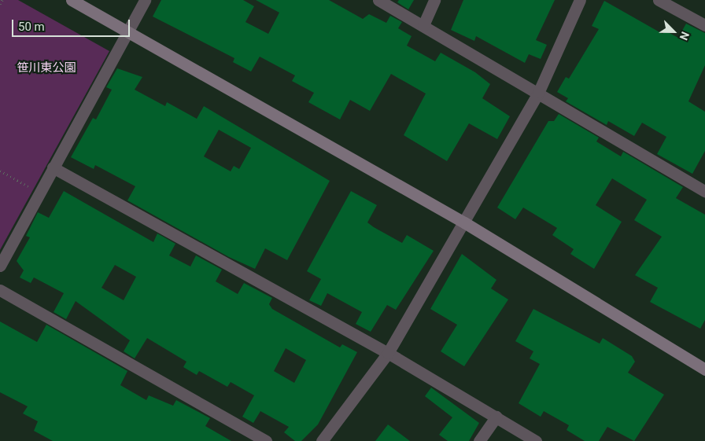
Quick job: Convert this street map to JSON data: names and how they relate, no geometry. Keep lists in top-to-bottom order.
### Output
{
  "parks": ["笹川東公園"],
  "scale_bar": "50 m",
  "north": "bottom right"
}
